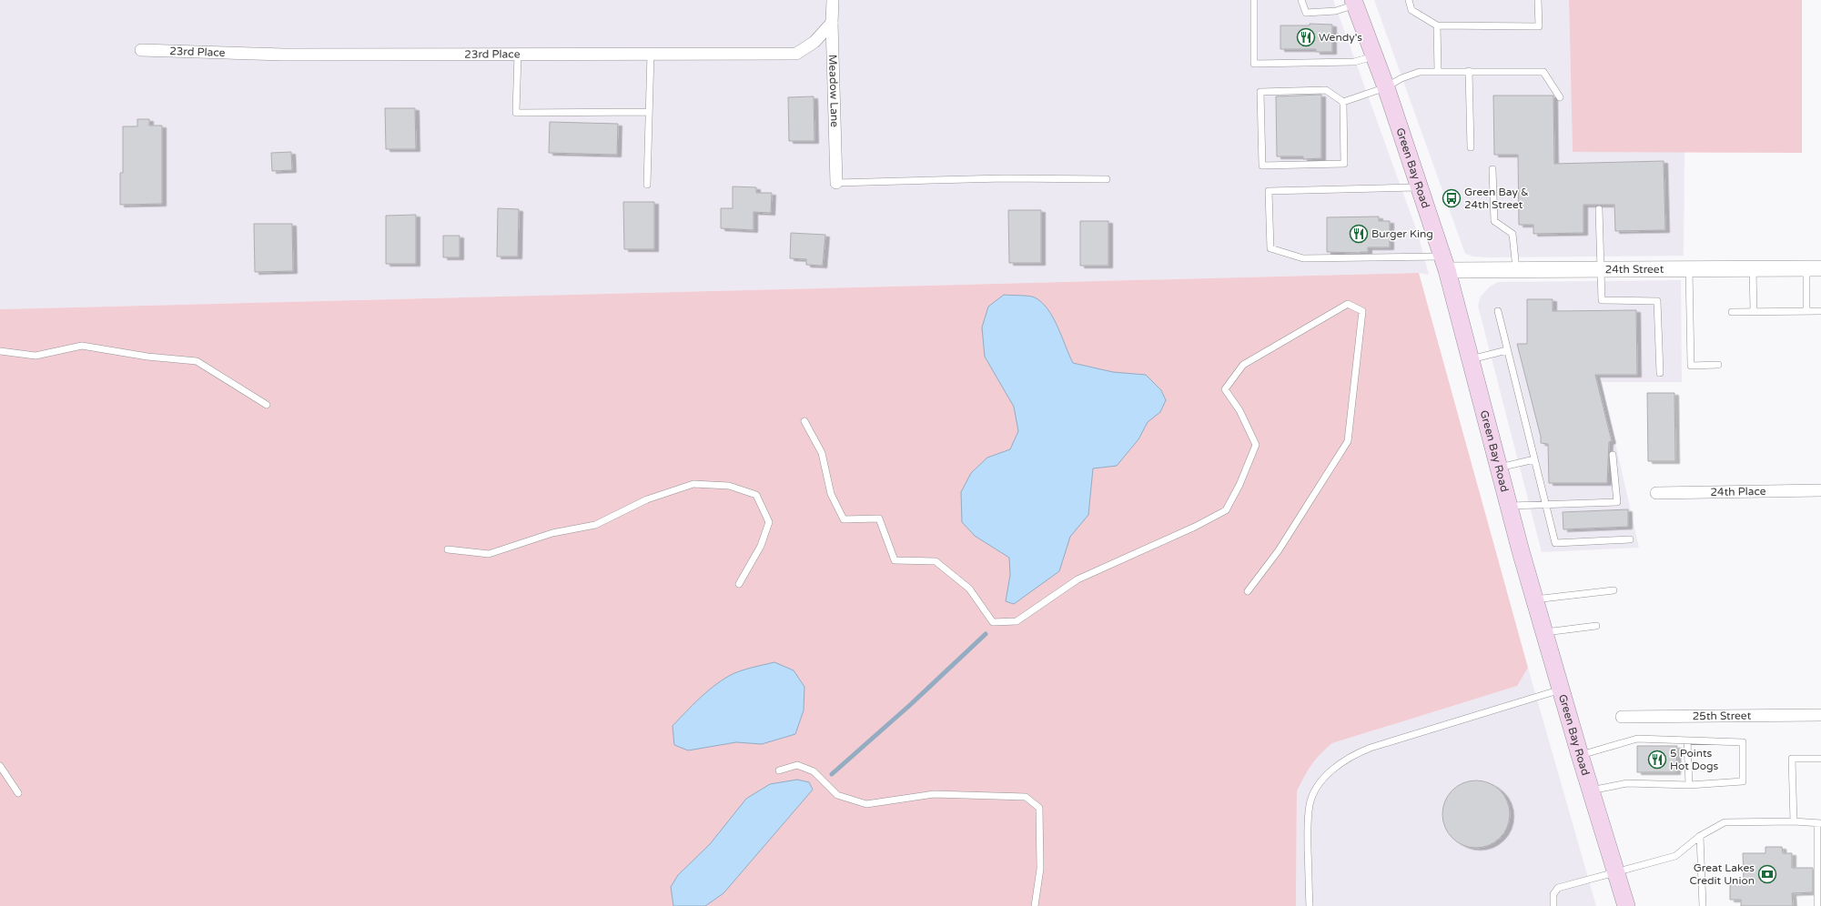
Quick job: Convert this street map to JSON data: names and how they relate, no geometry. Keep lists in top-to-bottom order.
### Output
{
  "streets": {
    "main road": ["Green Bay Road"],
    "street": [
      "23rd Place",
      "Meadow Lane",
      "24th Street",
      "24th Place",
      "25th Street"
    ]
  },
  "crossings": [
    ["23rd Place", "Meadow Lane"],
    ["Green Bay Road", "24th Street"]
  ],
  "places": {
    "restaurant": ["Wendy's", "Burger King", "5 Points Hot Dogs"],
    "bus stop": ["Green Bay & 24th Street"],
    "bank": ["Great Lakes Credit Union"]
  }
}
